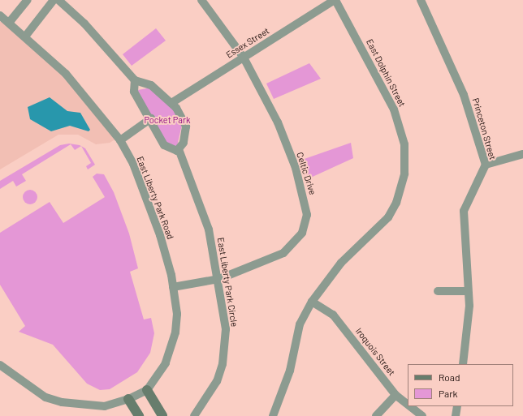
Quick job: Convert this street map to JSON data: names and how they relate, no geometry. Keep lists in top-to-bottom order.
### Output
{
  "streets": {
    "street": [
      "Essex Street",
      "East Dolphin Street",
      "Princeton Street",
      "Celtic Drive",
      "East Liberty Park Road",
      "East Liberty Park Circle",
      "Iroquois Street"
    ]
  },
  "crossings": [
    ["Essex Street", "East Dolphin Street"],
    ["Essex Street", "Celtic Drive"],
    ["East Dolphin Street", "Iroquois Street"],
    ["Celtic Drive", "East Liberty Park Road"],
    ["Celtic Drive", "East Liberty Park Circle"]
  ],
  "parks": ["Pocket Park"],
  "legend": ["Road", "Park"]
}
